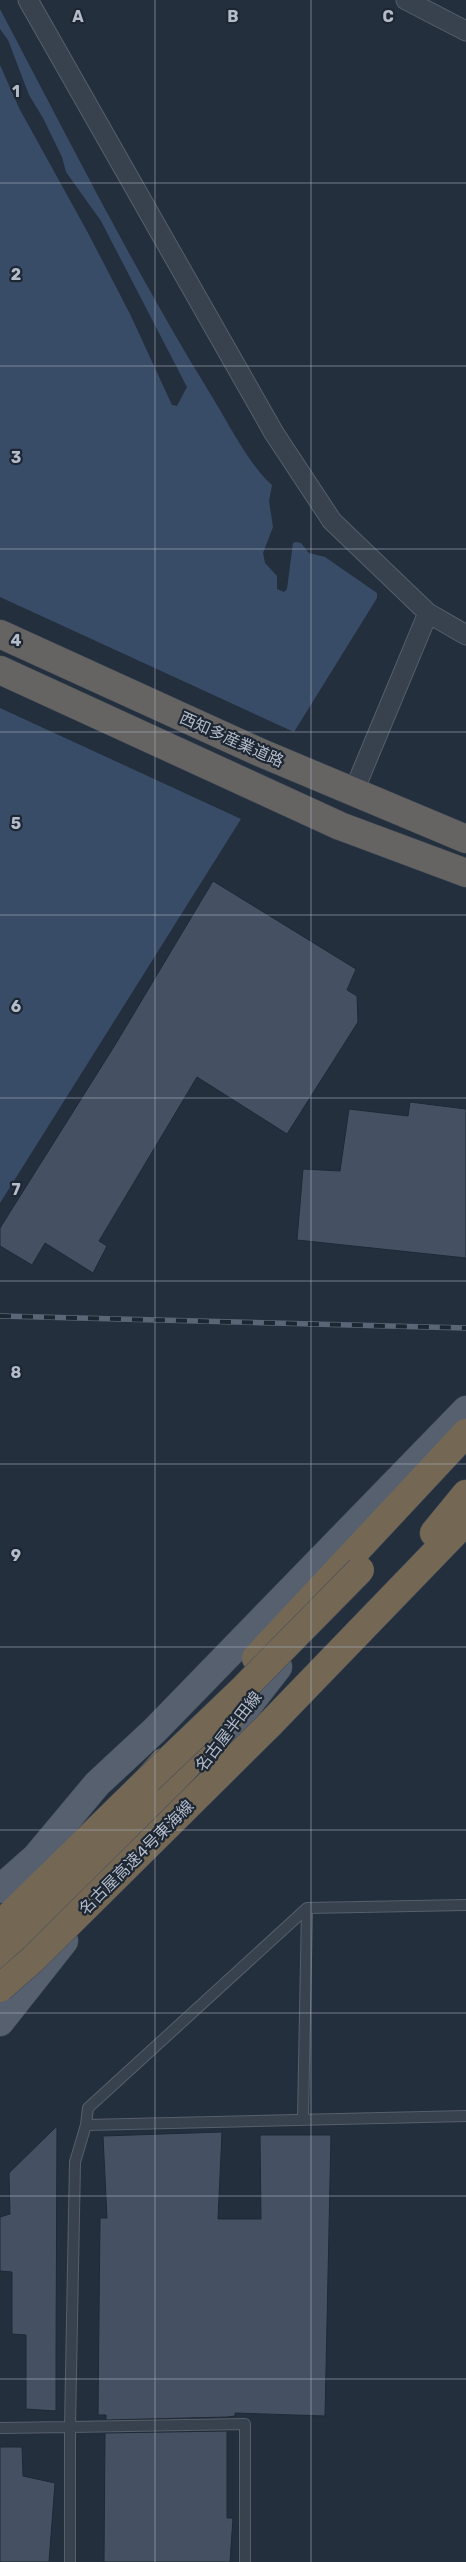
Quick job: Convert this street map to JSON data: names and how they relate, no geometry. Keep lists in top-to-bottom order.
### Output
{
  "streets": {
    "highway": ["西知多産業道路", "名古屋高速4号東海線"],
    "main road": ["名古屋半田線"]
  },
  "grid": {
    "columns": ["A", "B", "C"],
    "rows": [
      "1",
      "2",
      "3",
      "4",
      "5",
      "6",
      "7",
      "8",
      "9"
    ]
  }
}
